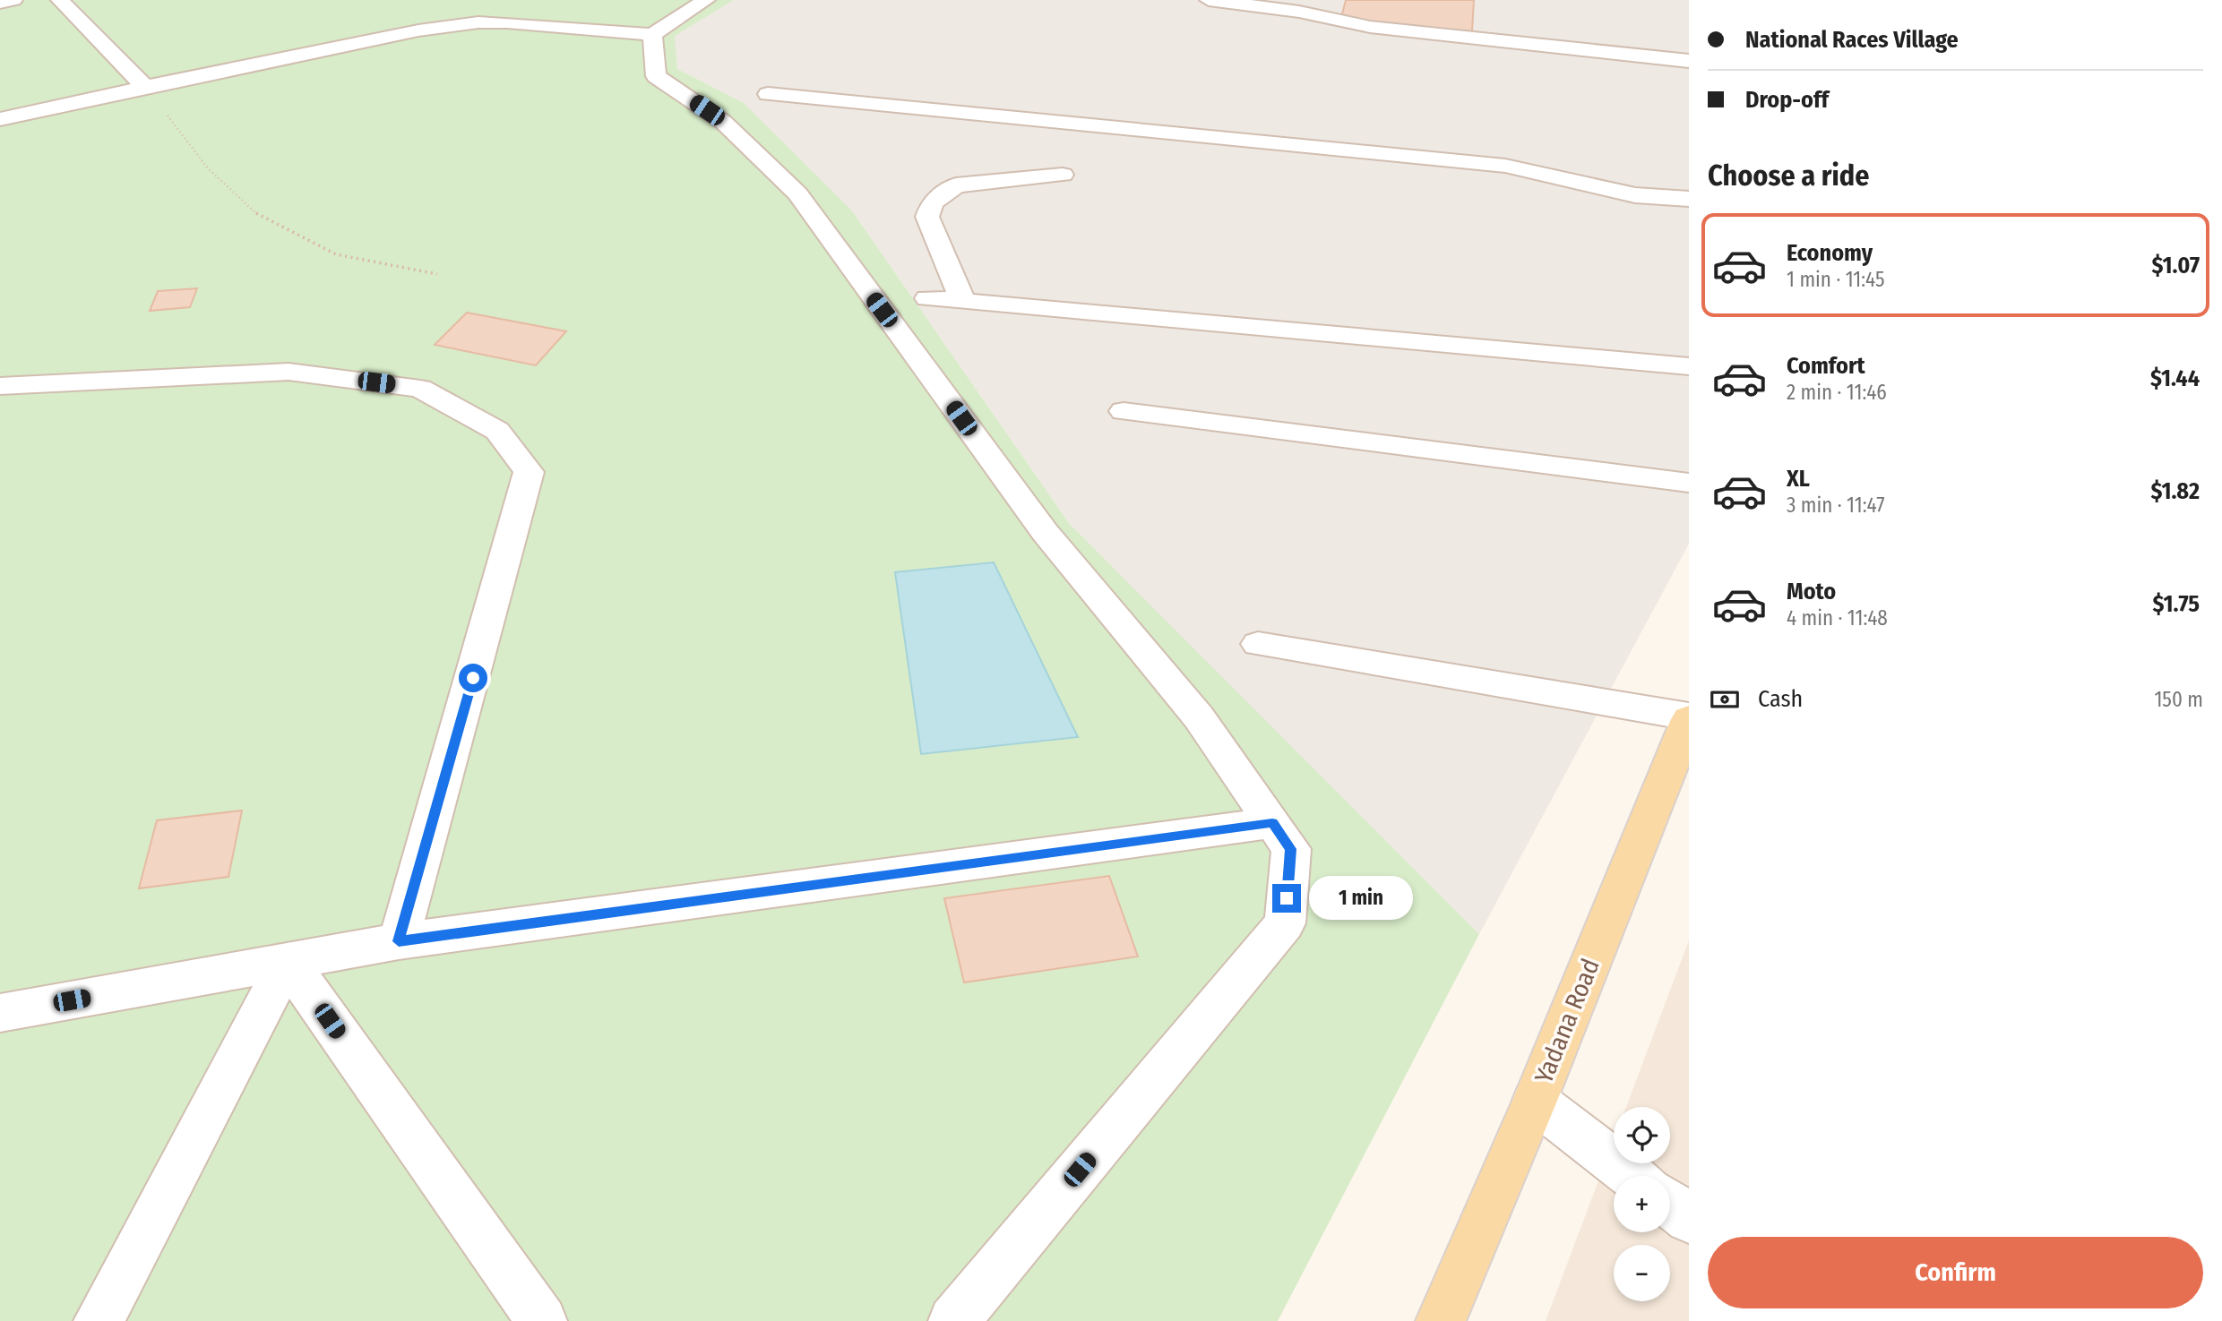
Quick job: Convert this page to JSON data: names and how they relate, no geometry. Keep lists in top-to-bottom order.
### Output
{
  "streets": {
    "main road": ["Yadana Road"]
  },
  "page": {
    "banner": ["National Races Village", "Drop-off"],
    "heading": "Choose a ride",
    "list": [
      {
        "name": "Economy",
        "note": "1 min · 11:45",
        "value": "$1.07"
      },
      {
        "name": "Comfort",
        "note": "2 min · 11:46",
        "value": "$1.44"
      },
      {
        "name": "XL",
        "note": "3 min · 11:47",
        "value": "$1.82"
      },
      {
        "name": "Moto",
        "note": "4 min · 11:48",
        "value": "$1.75"
      }
    ],
    "pay": ["Cash", "150 m"],
    "bubble": "1 min",
    "map_buttons": ["+", "−"],
    "buttons": "Confirm"
  }
}
